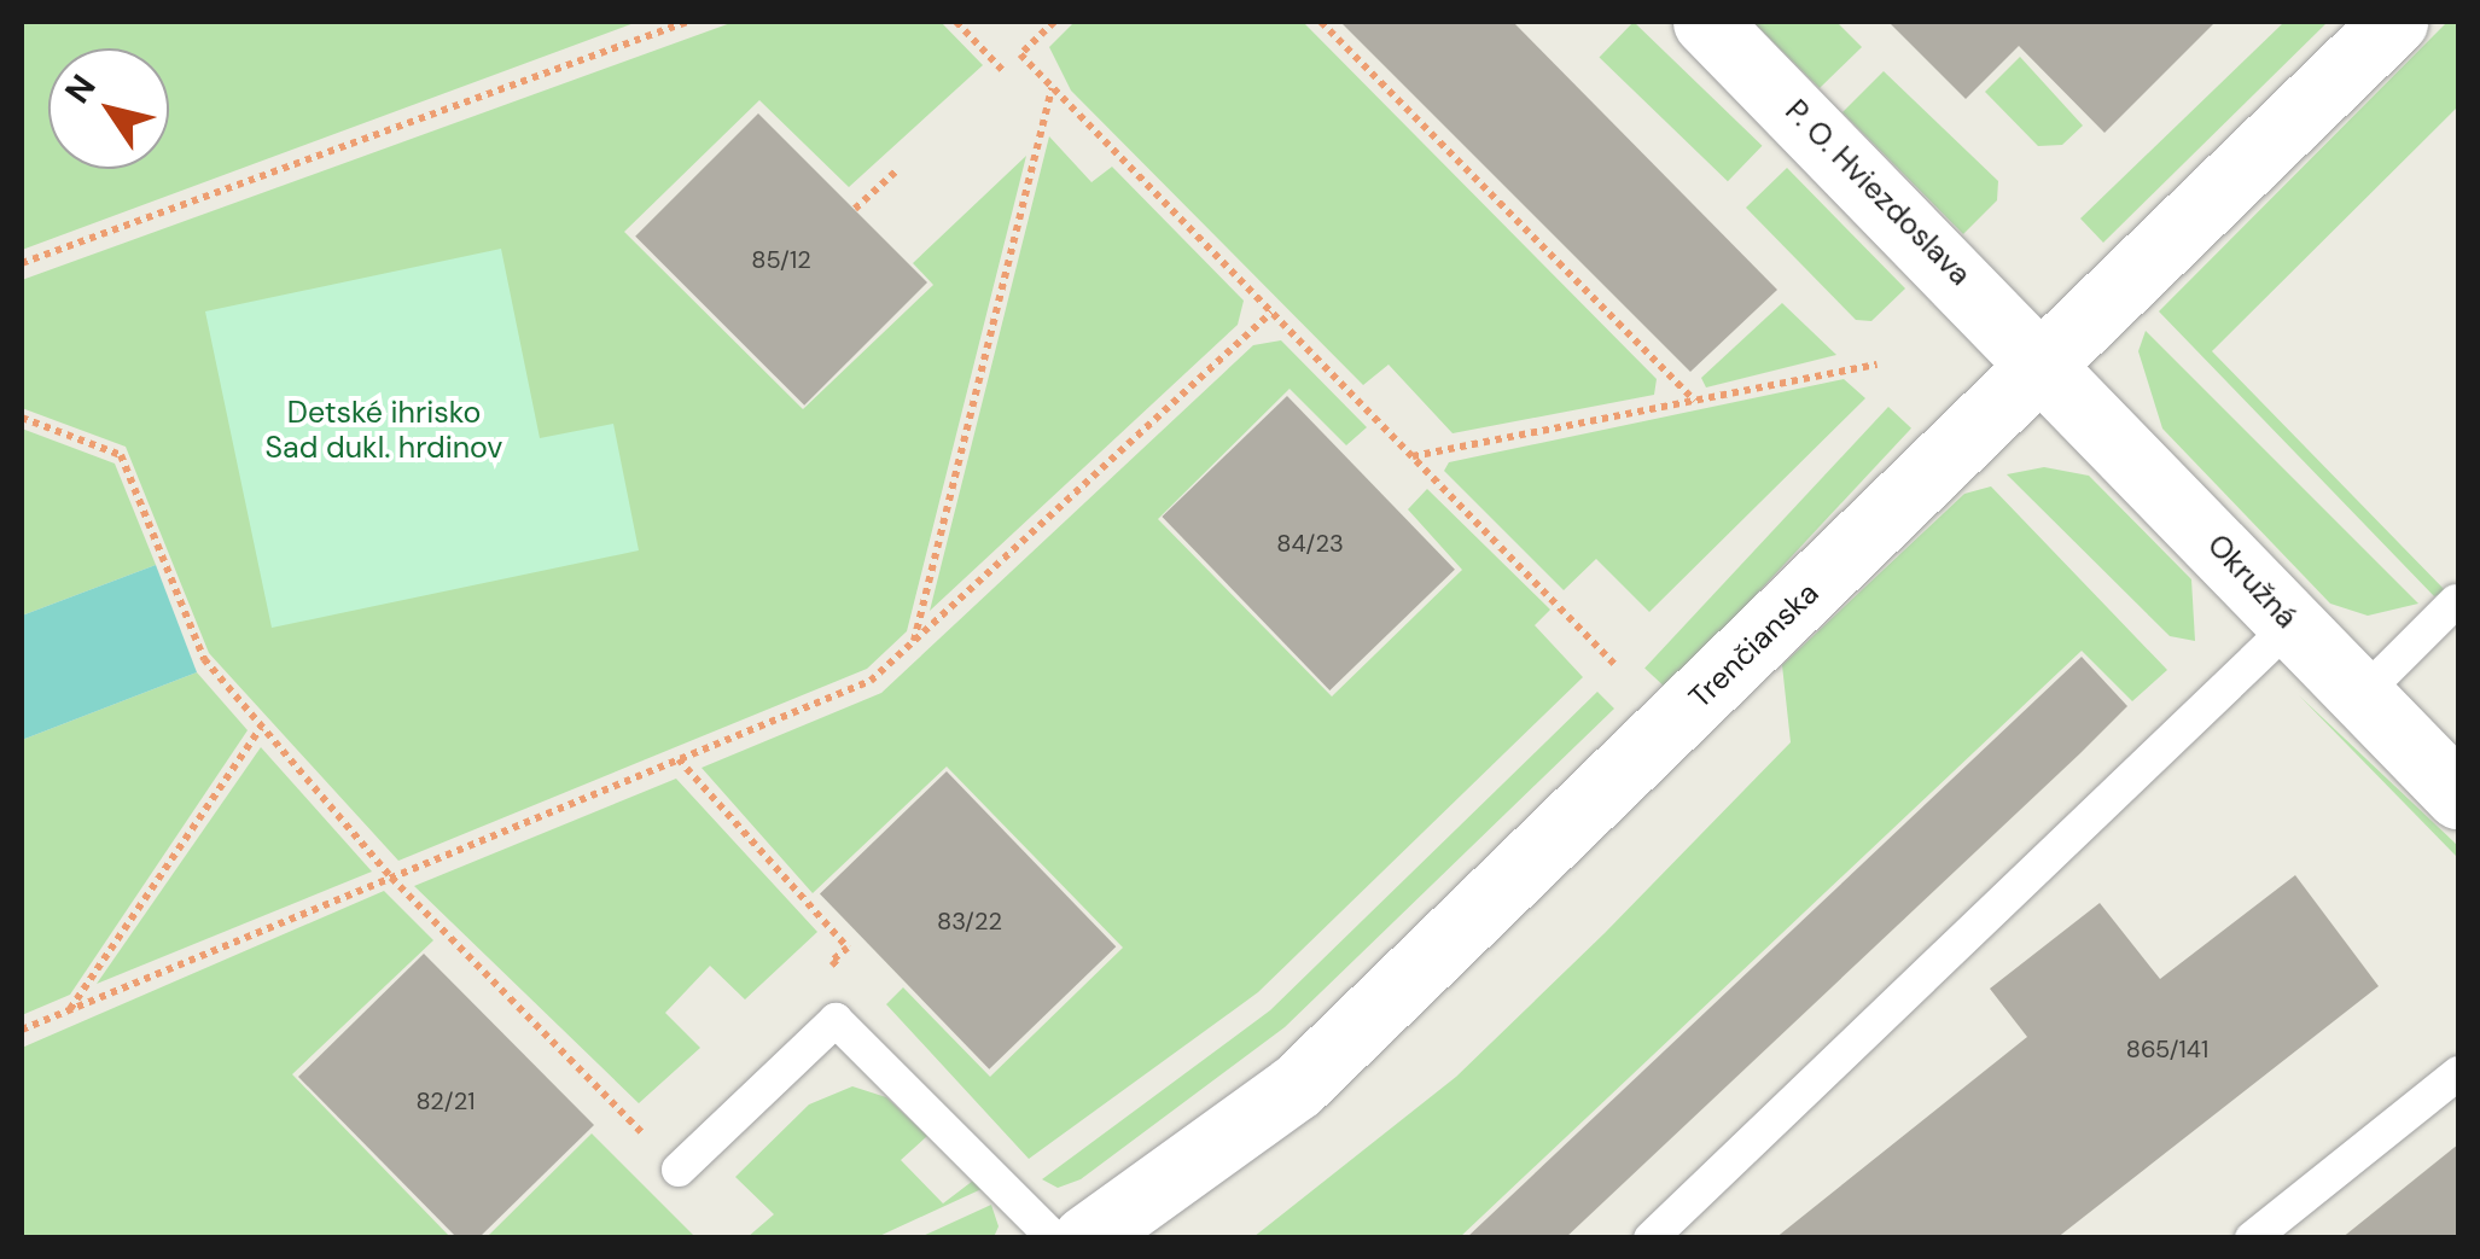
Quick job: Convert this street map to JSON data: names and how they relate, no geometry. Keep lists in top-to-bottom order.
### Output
{
  "streets": {
    "street": ["P. O. Hviezdoslava", "Okružná", "Trenčianska"]
  },
  "crossings": [
    ["P. O. Hviezdoslava", "Okružná"],
    ["P. O. Hviezdoslava", "Trenčianska"],
    ["Okružná", "Trenčianska"]
  ],
  "parks": ["Detské ihrisko Sad dukl. hrdinov"],
  "house_numbers": [
    "85/12",
    "84/23",
    "83/22",
    "865/141",
    "82/21"
  ],
  "north": "top left"
}
